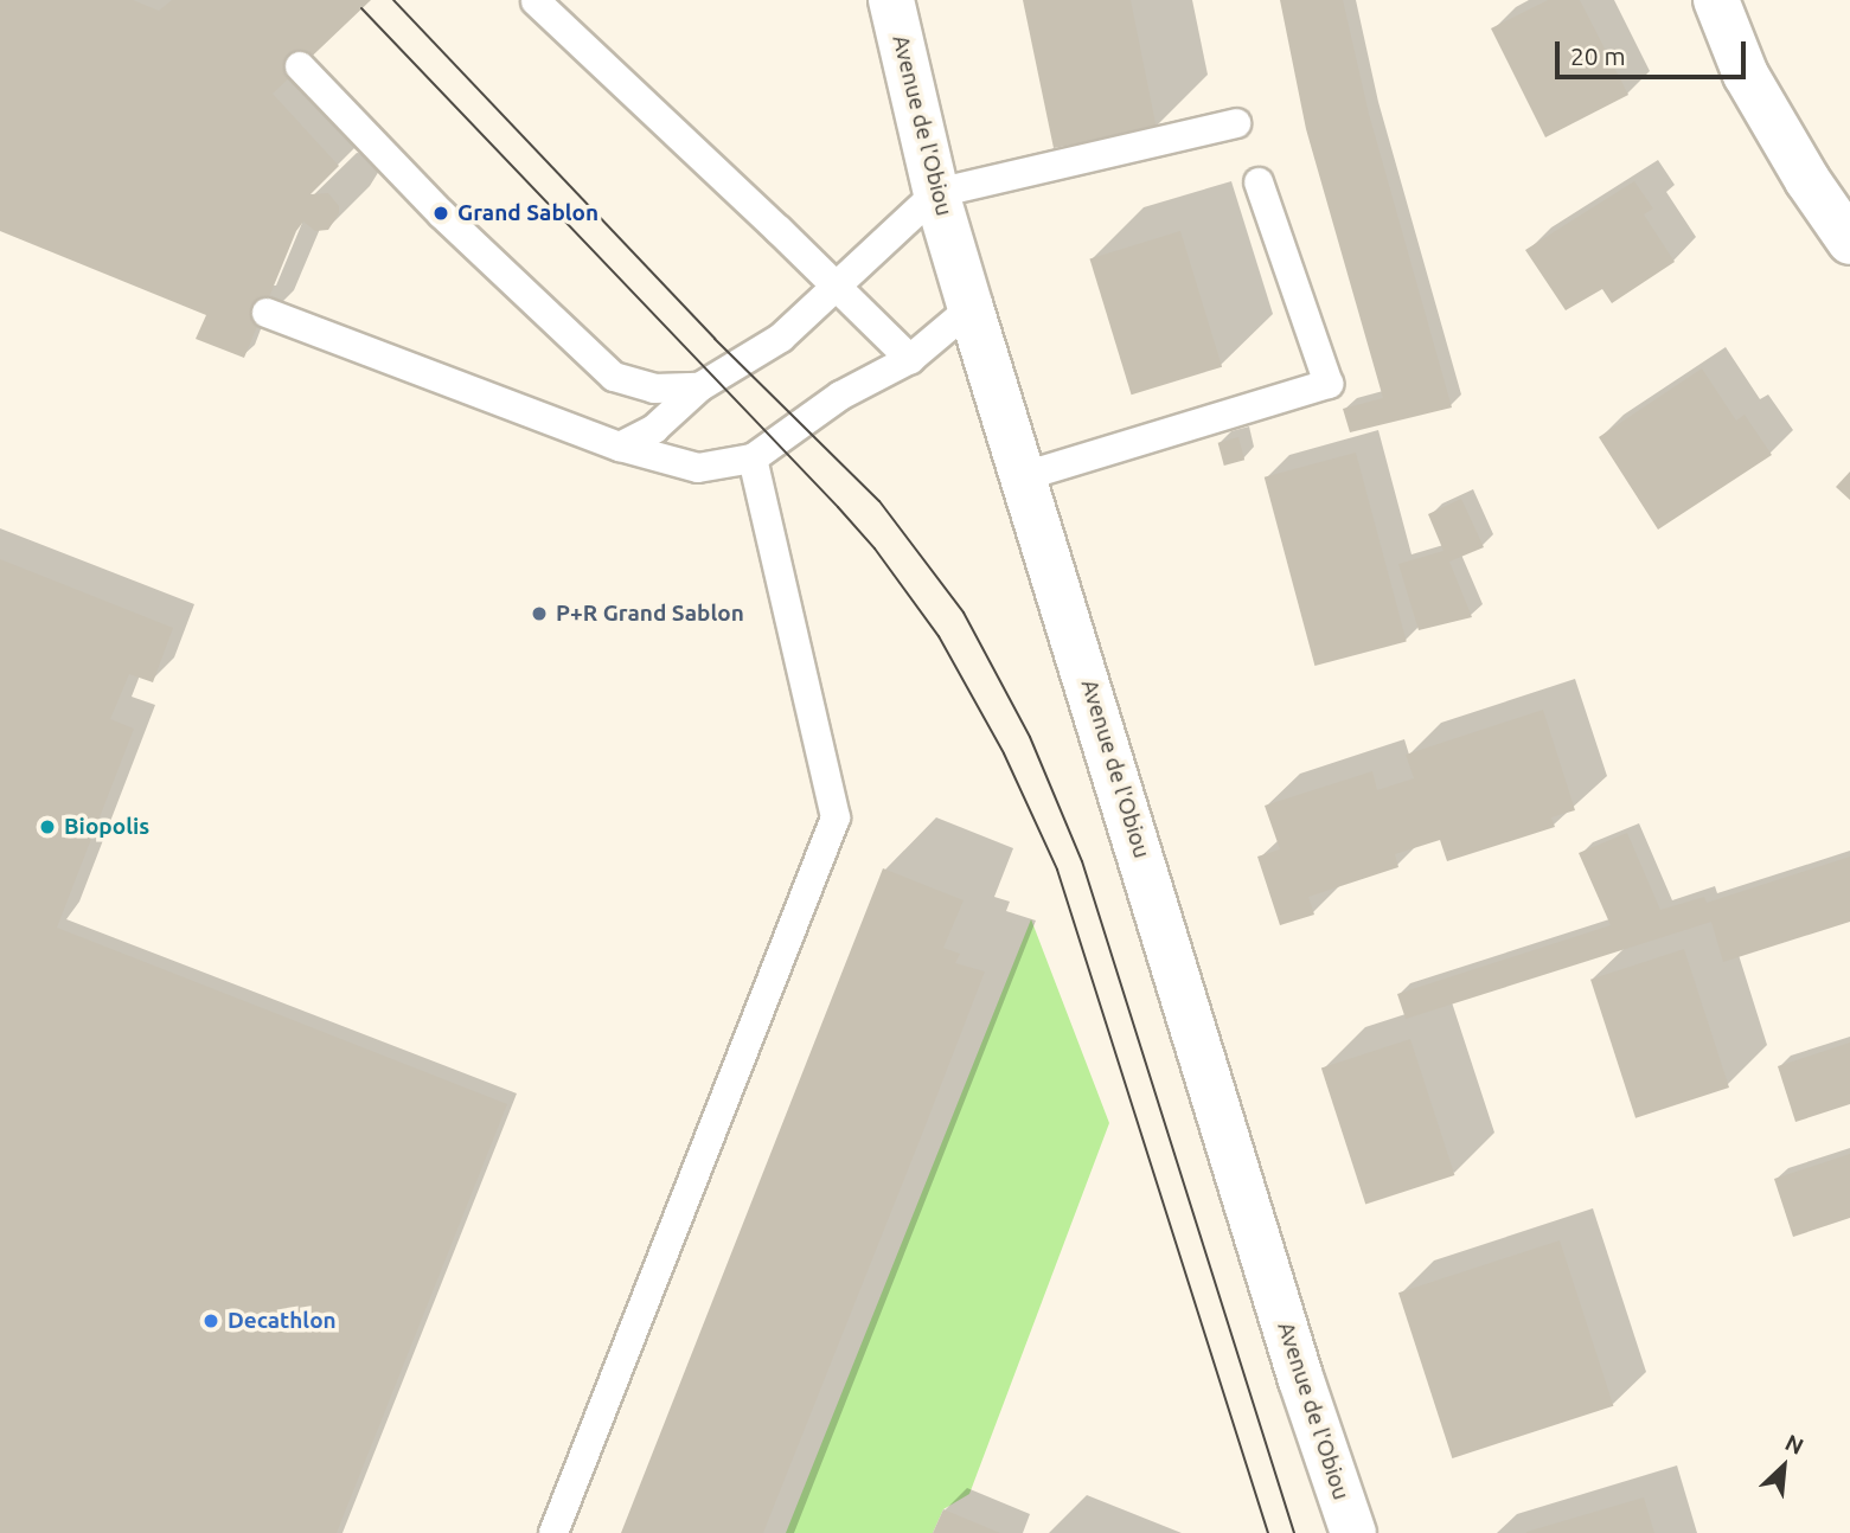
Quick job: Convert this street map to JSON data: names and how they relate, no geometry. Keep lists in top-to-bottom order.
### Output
{
  "streets": {
    "street": ["Avenue de l'Obiou"]
  },
  "places": [
    "Grand Sablon",
    "P+R Grand Sablon",
    "Biopolis",
    "Decathlon"
  ],
  "scale_bar": "20 m",
  "north": "top right"
}
